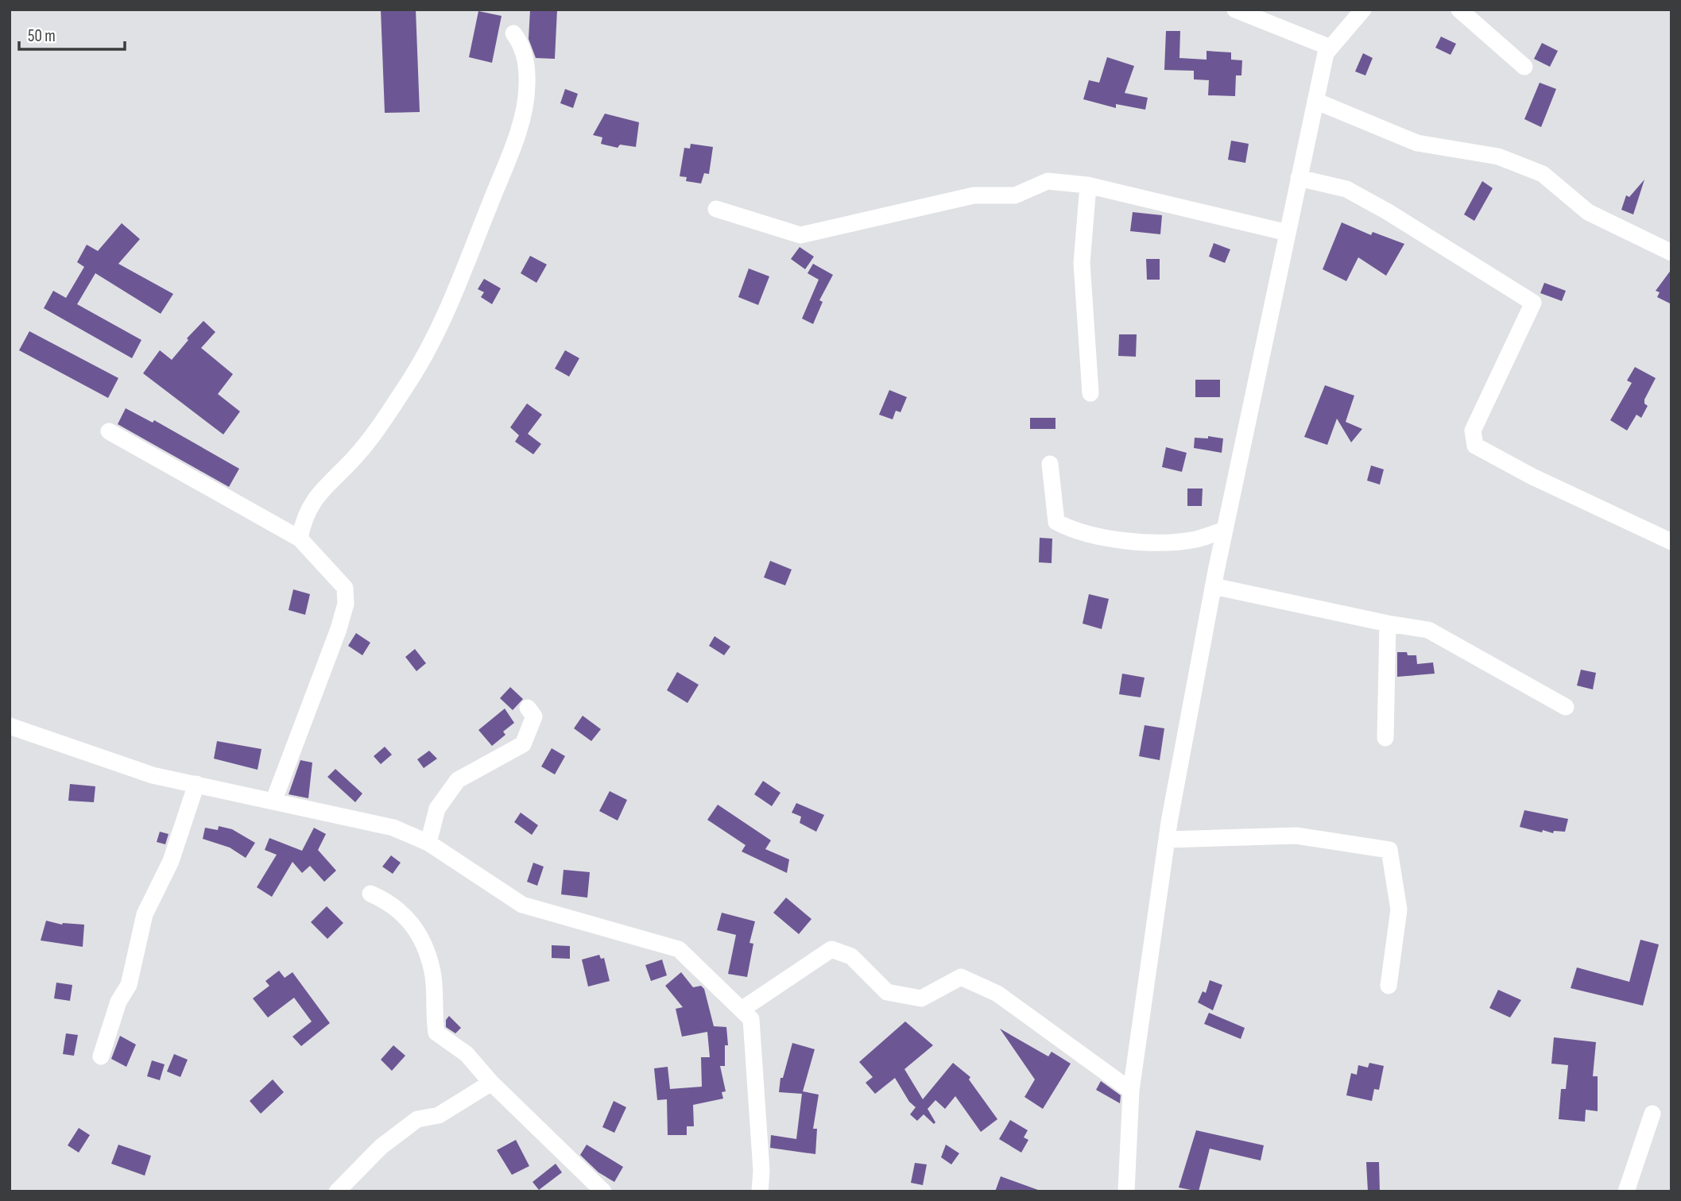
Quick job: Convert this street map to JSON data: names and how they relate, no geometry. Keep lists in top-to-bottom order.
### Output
{
  "scale_bar": "50 m"
}
